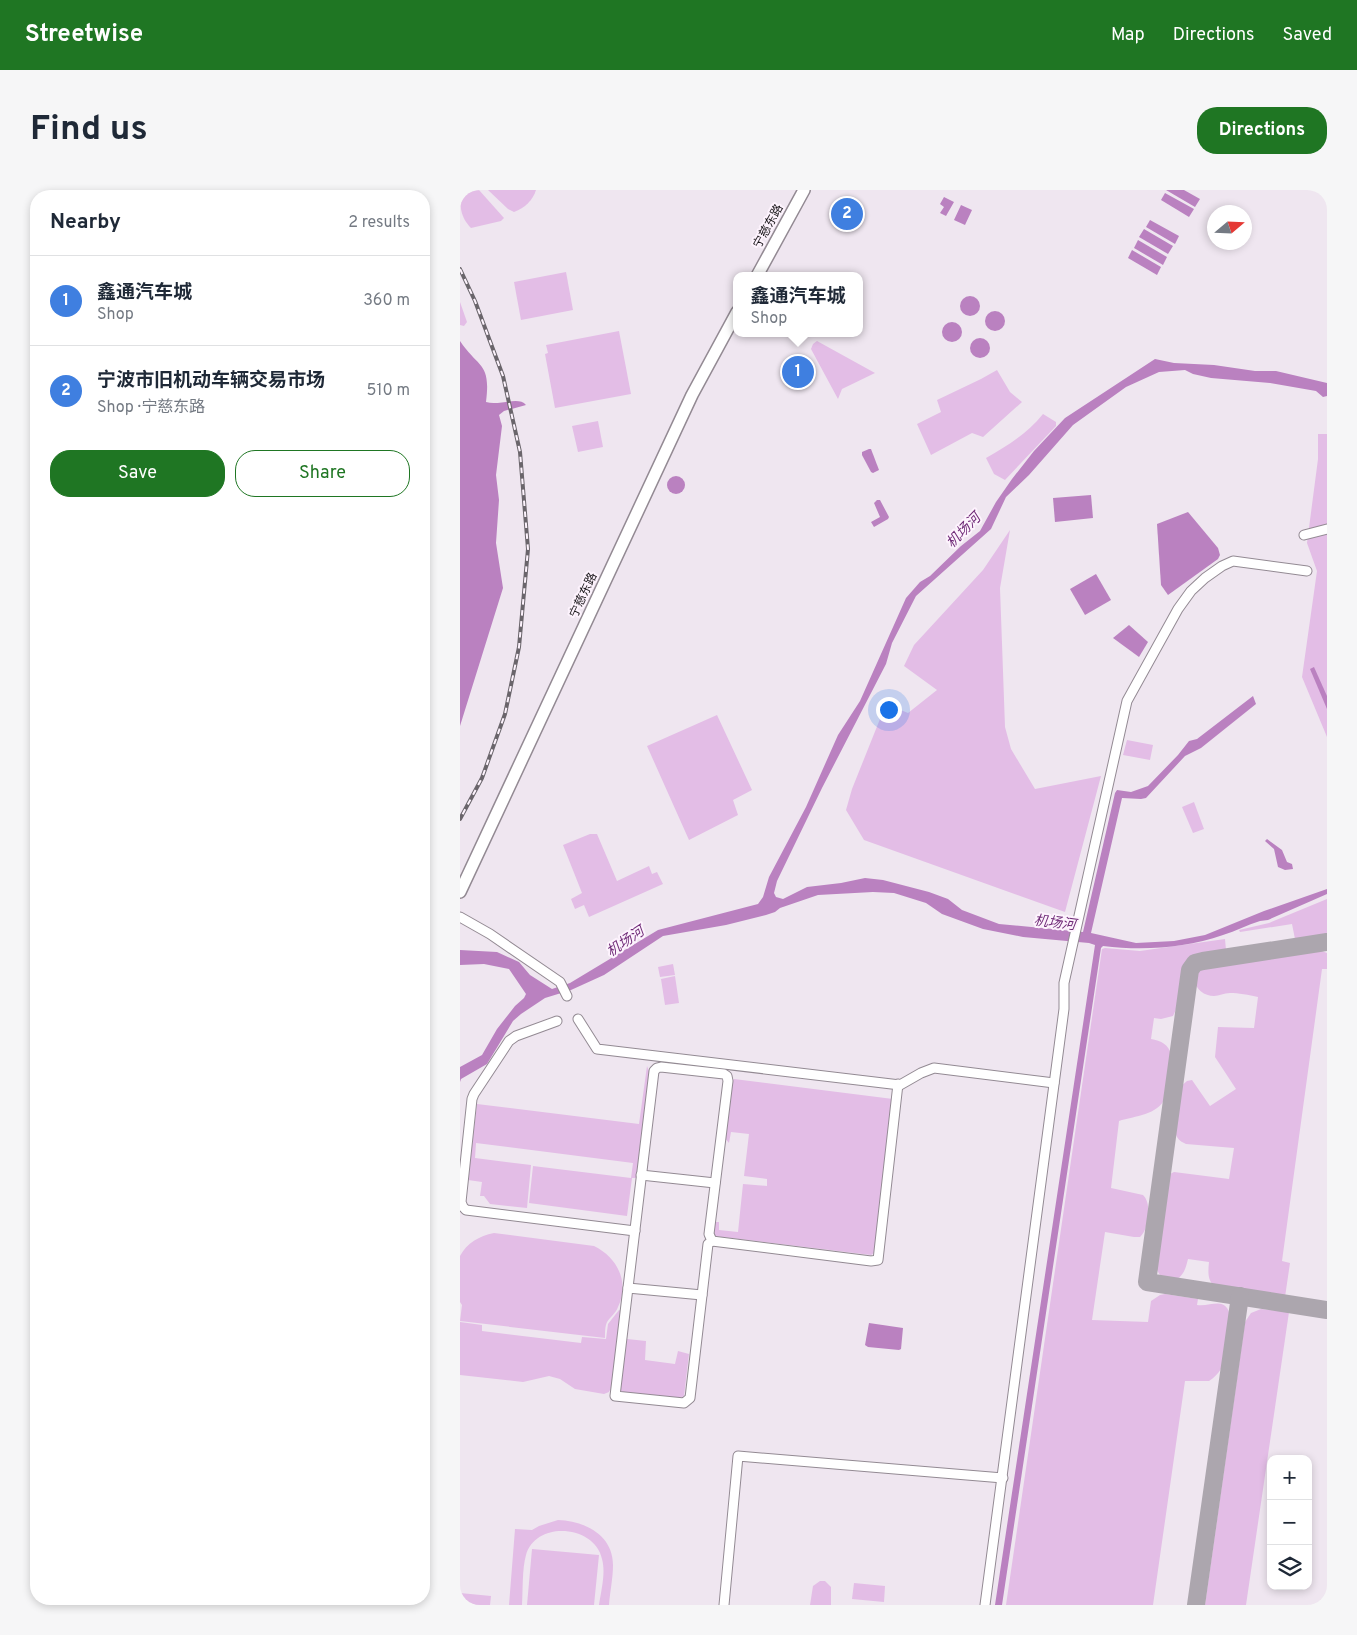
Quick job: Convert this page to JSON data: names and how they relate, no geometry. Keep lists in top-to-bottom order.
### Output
{
  "streets": {
    "main road": ["宁慈东路"]
  },
  "water": ["机场河"],
  "north": "right",
  "page": {
    "header": "Streetwise",
    "nav": ["Map", "Directions", "Saved"],
    "buttons": [
      "Directions",
      ["Save", "Share"]
    ],
    "title": "Find us",
    "heading": ["Nearby", "2 results"],
    "pins": ["2", "1"],
    "list": [
      {
        "mark": "1",
        "name": "鑫通汽车城",
        "note": "Shop",
        "value": "360 m"
      },
      {
        "mark": "2",
        "name": "宁波市旧机动车辆交易市场",
        "note": "Shop · 宁慈东路",
        "value": "510 m"
      }
    ],
    "popup": ["鑫通汽车城", "Shop"],
    "map_buttons": ["+", "−"]
  }
}
